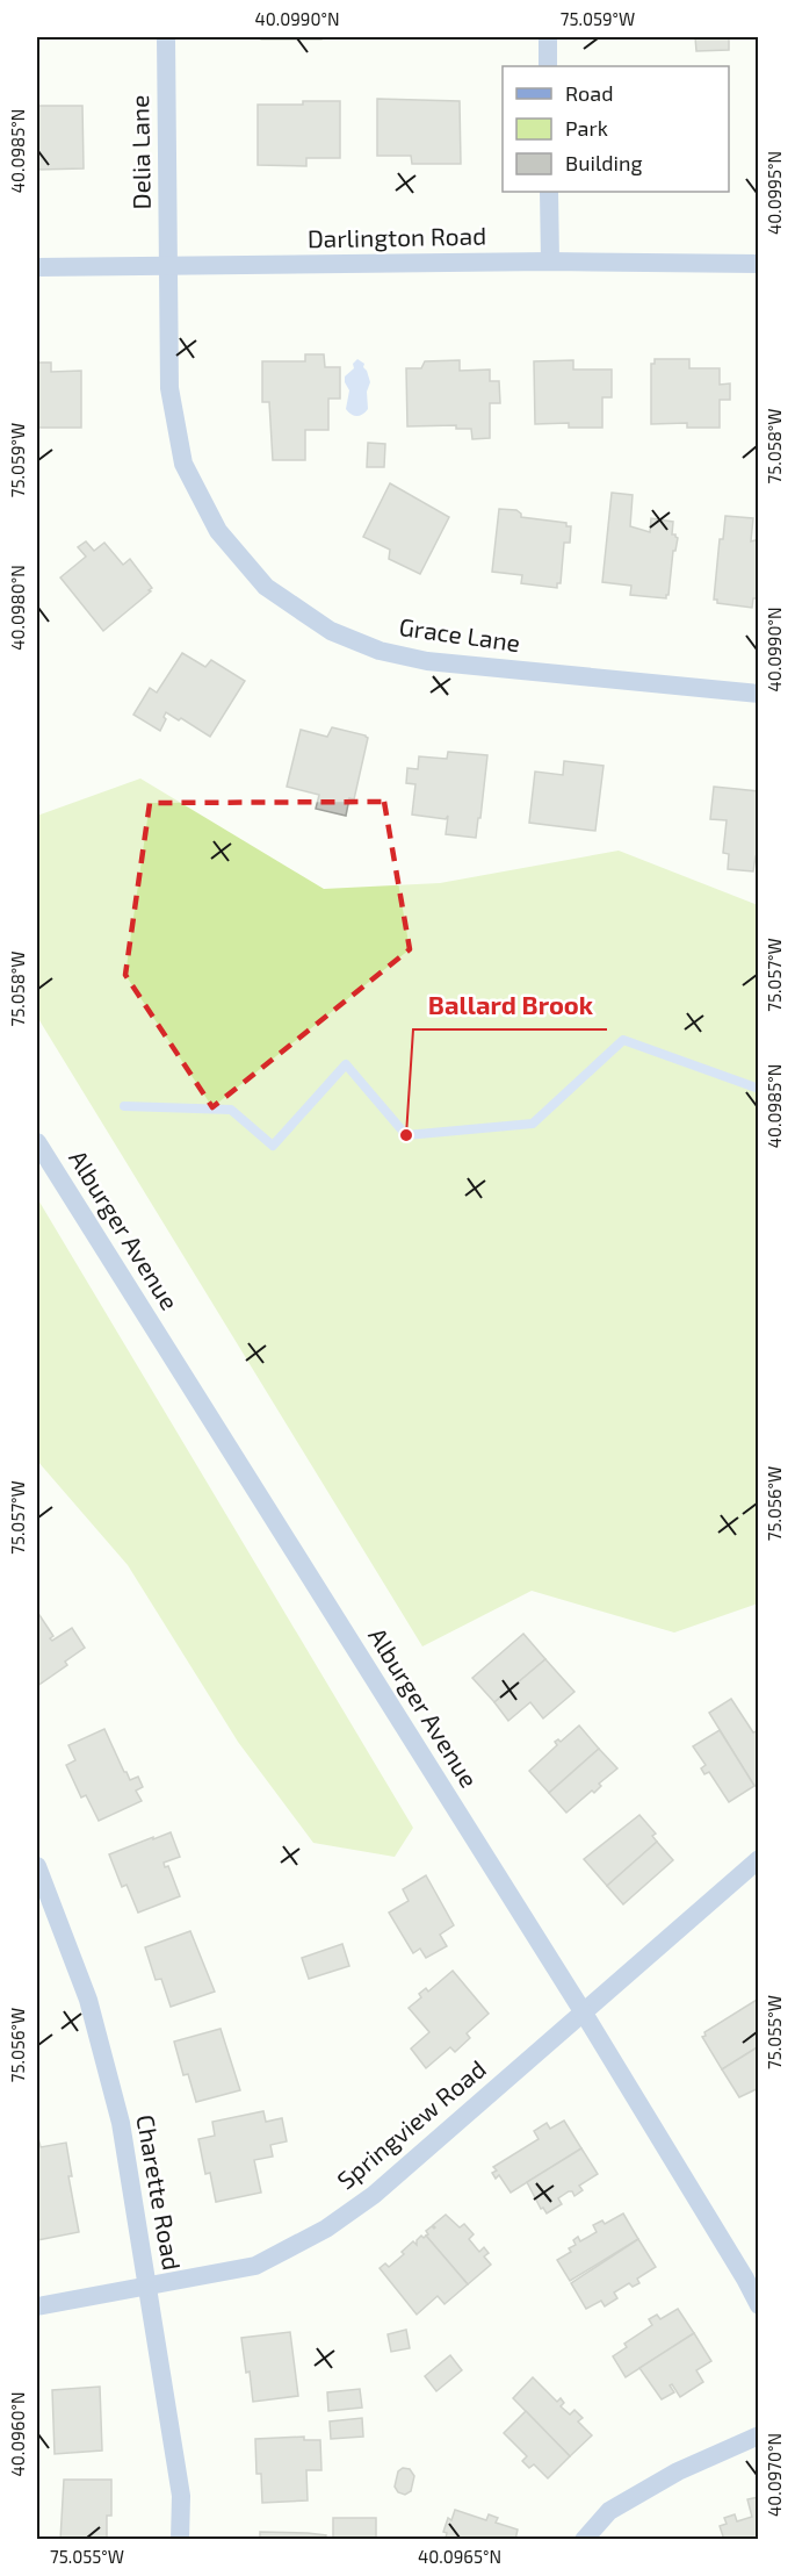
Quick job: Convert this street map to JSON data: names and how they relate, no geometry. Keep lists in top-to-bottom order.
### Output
{
  "streets": {
    "street": [
      "Delia Lane",
      "Darlington Road",
      "Grace Lane",
      "Alburger Avenue",
      "Springview Road",
      "Charette Road"
    ]
  },
  "crossings": [
    ["Delia Lane", "Darlington Road"],
    ["Delia Lane", "Grace Lane"],
    ["Darlington Road", "Grace Lane"],
    ["Alburger Avenue", "Springview Road"],
    ["Springview Road", "Charette Road"]
  ],
  "places": ["Ballard Brook"],
  "legend": ["Road", "Park", "Building"],
  "coordinates": [
    "40.0990°N",
    "75.059°W",
    "40.0985°N",
    "40.0995°N",
    "75.058°W",
    "40.0980°N",
    "75.057°W",
    "75.056°W",
    "75.055°W",
    "40.0960°N",
    "40.0970°N",
    "40.0965°N"
  ]
}
